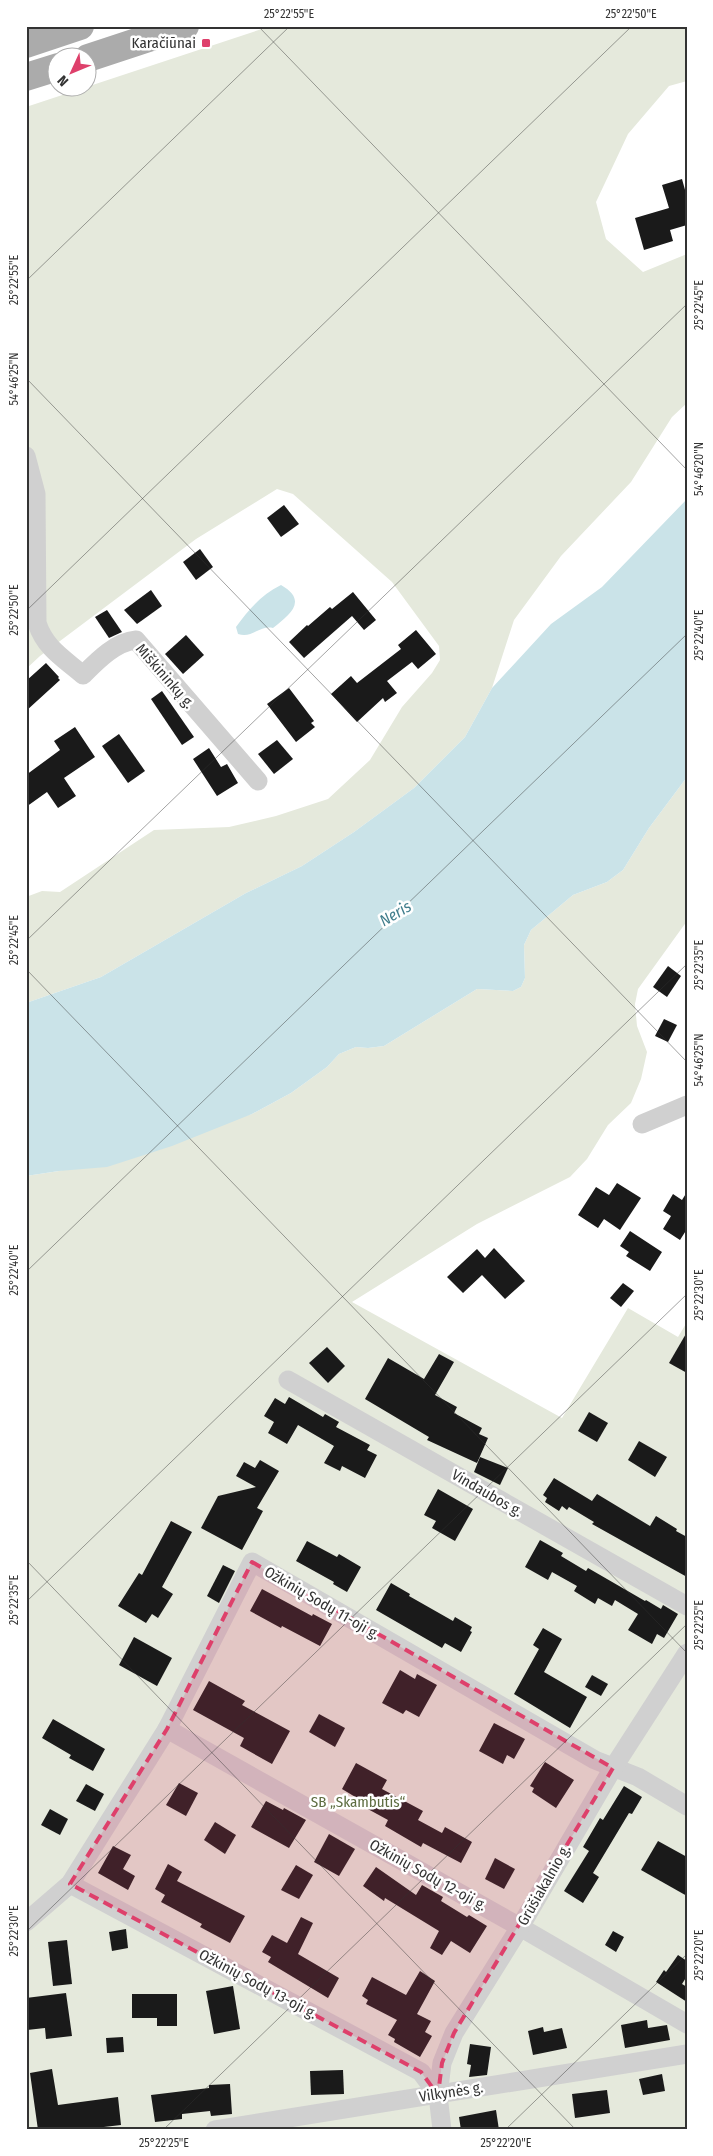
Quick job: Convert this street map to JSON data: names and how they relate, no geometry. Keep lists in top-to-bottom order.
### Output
{
  "streets": {
    "street": [
      "Miškininkų g.",
      "Vindaubos g.",
      "Ožkinių Sodų 11-oji g.",
      "Ožkinių Sodų 12-oji g.",
      "Grūšiakalnio g.",
      "Ožkinių Sodų 13-oji g.",
      "Vilkynės g."
    ]
  },
  "crossings": [
    ["Ožkinių Sodų 11-oji g.", "Ožkinių Sodų 12-oji g."],
    ["Ožkinių Sodų 11-oji g.", "Grūšiakalnio g."],
    ["Ožkinių Sodų 11-oji g.", "Ožkinių Sodų 13-oji g."],
    ["Ožkinių Sodų 12-oji g.", "Grūšiakalnio g."],
    ["Grūšiakalnio g.", "Ožkinių Sodų 13-oji g."],
    ["Grūšiakalnio g.", "Vilkynės g."],
    ["Ožkinių Sodų 13-oji g.", "Vilkynės g."]
  ],
  "water": ["Neris"],
  "parks": ["SB „Skambutis“"],
  "places": {
    "transit": ["Karačiūnai"]
  },
  "north": "bottom left",
  "coordinates": [
    "25°22'55\"E",
    "25°22'50\"E",
    "25°22'45\"E",
    "54°46'25\"N",
    "54°46'20\"N",
    "25°22'40\"E",
    "25°22'35\"E",
    "25°22'30\"E",
    "25°22'25\"E",
    "25°22'20\"E"
  ]
}
